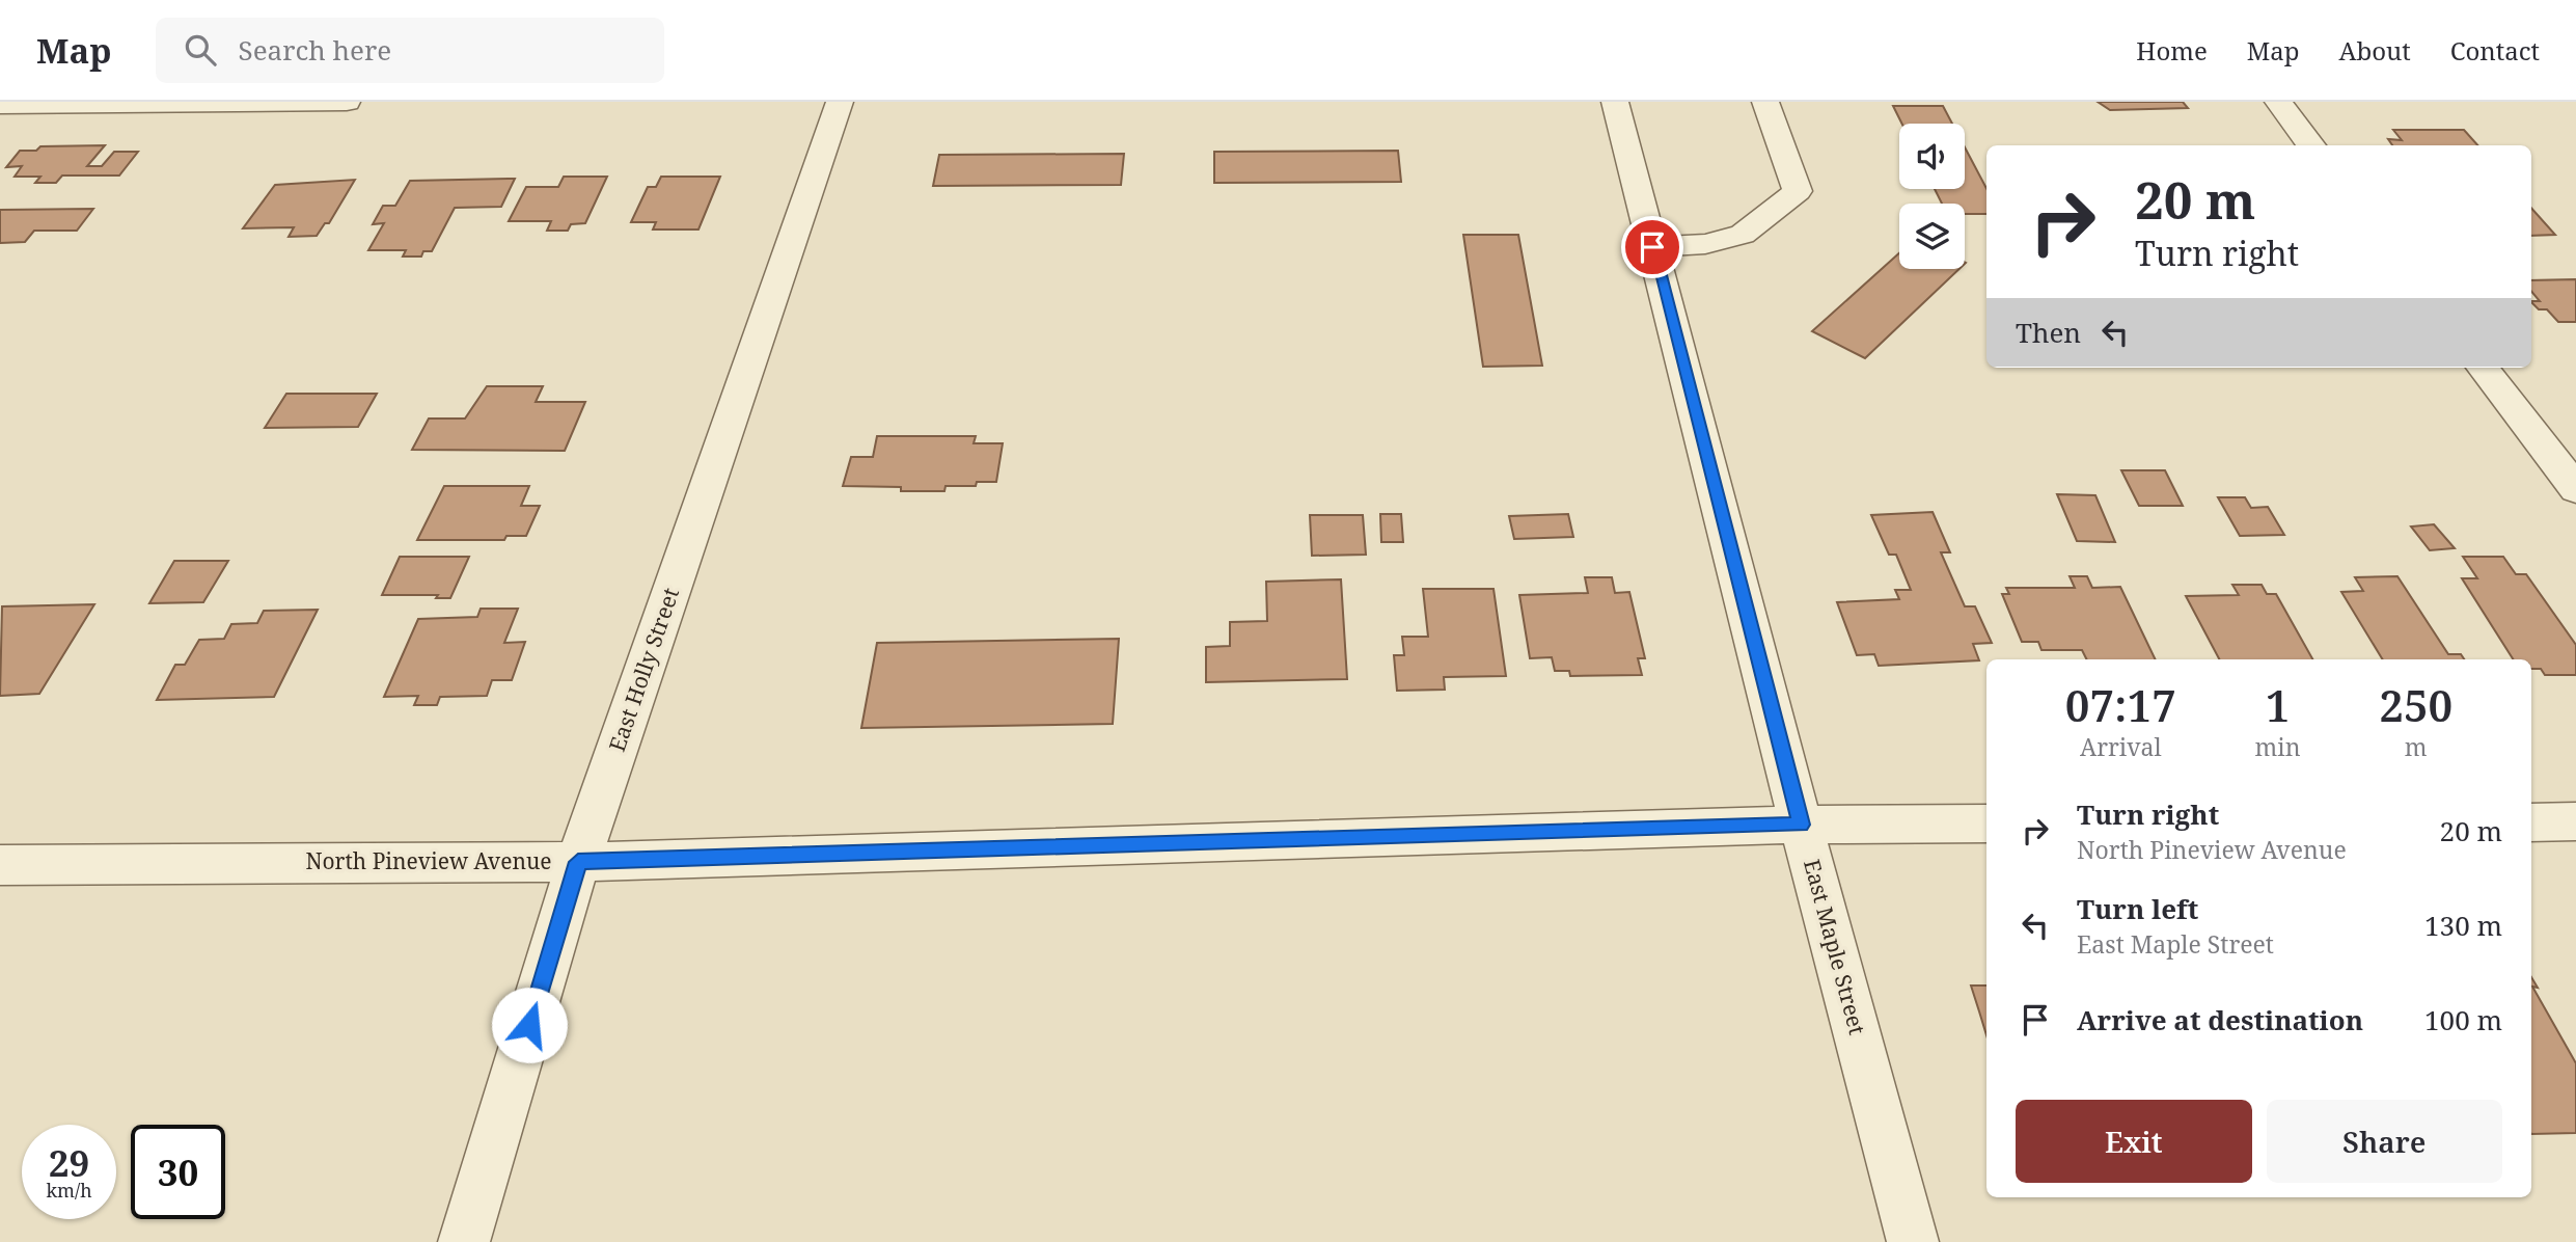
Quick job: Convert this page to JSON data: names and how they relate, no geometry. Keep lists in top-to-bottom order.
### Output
{
  "streets": {
    "street": ["East Holly Street", "North Pineview Avenue", "East Maple Street"]
  },
  "crossings": [
    ["East Holly Street", "North Pineview Avenue"],
    ["North Pineview Avenue", "East Maple Street"]
  ],
  "page": {
    "header": "Map",
    "search": "Search here",
    "nav": [
      "Home",
      "Map",
      "About",
      "Contact"
    ],
    "turn": ["20 m", "Turn right"],
    "then": "Then",
    "eta": [
      "07:17",
      "Arrival",
      "1",
      "min",
      "250",
      "m"
    ],
    "list": [
      {
        "name": "Turn right",
        "note": "North Pineview Avenue",
        "value": "20 m"
      },
      {
        "name": "Turn left",
        "note": "East Maple Street",
        "value": "130 m"
      },
      {
        "name": "Arrive at destination",
        "value": "100 m"
      }
    ],
    "buttons": ["Exit", "Share"],
    "speed": "29 km/h",
    "limit": "30"
  }
}
